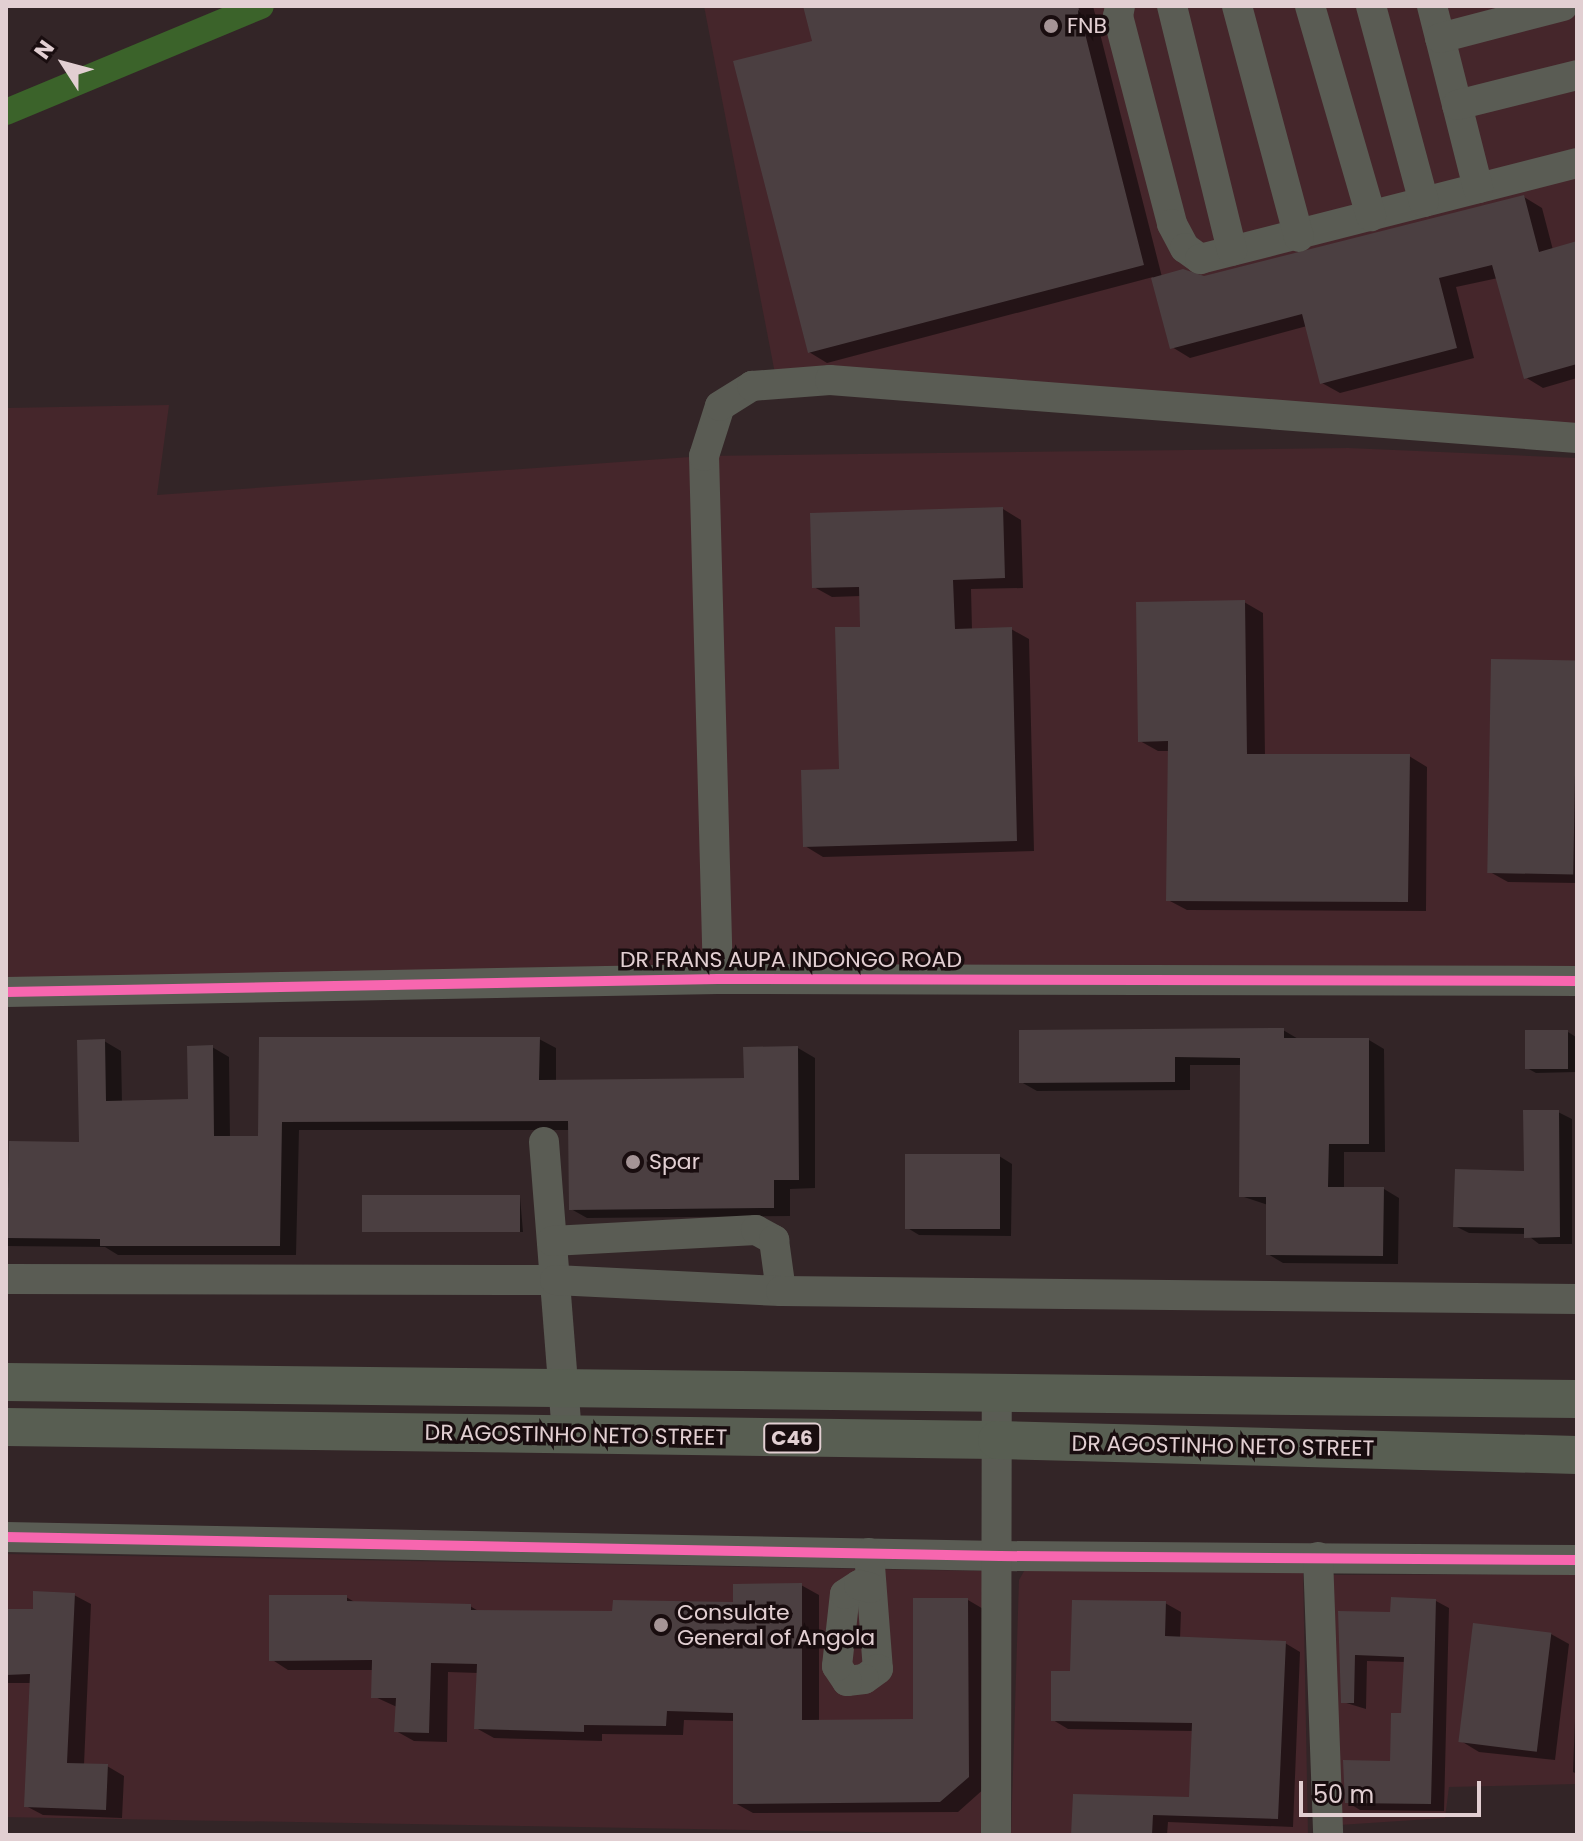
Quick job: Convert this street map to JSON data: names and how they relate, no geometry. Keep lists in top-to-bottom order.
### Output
{
  "streets": {
    "main road": ["DR AGOSTINHO NETO STREET", "C46"],
    "street": ["DR FRANS AUPA INDONGO ROAD"]
  },
  "places": ["FNB", "Spar", "Consulate General of Angola"],
  "scale_bar": "50 m",
  "north": "top left"
}
